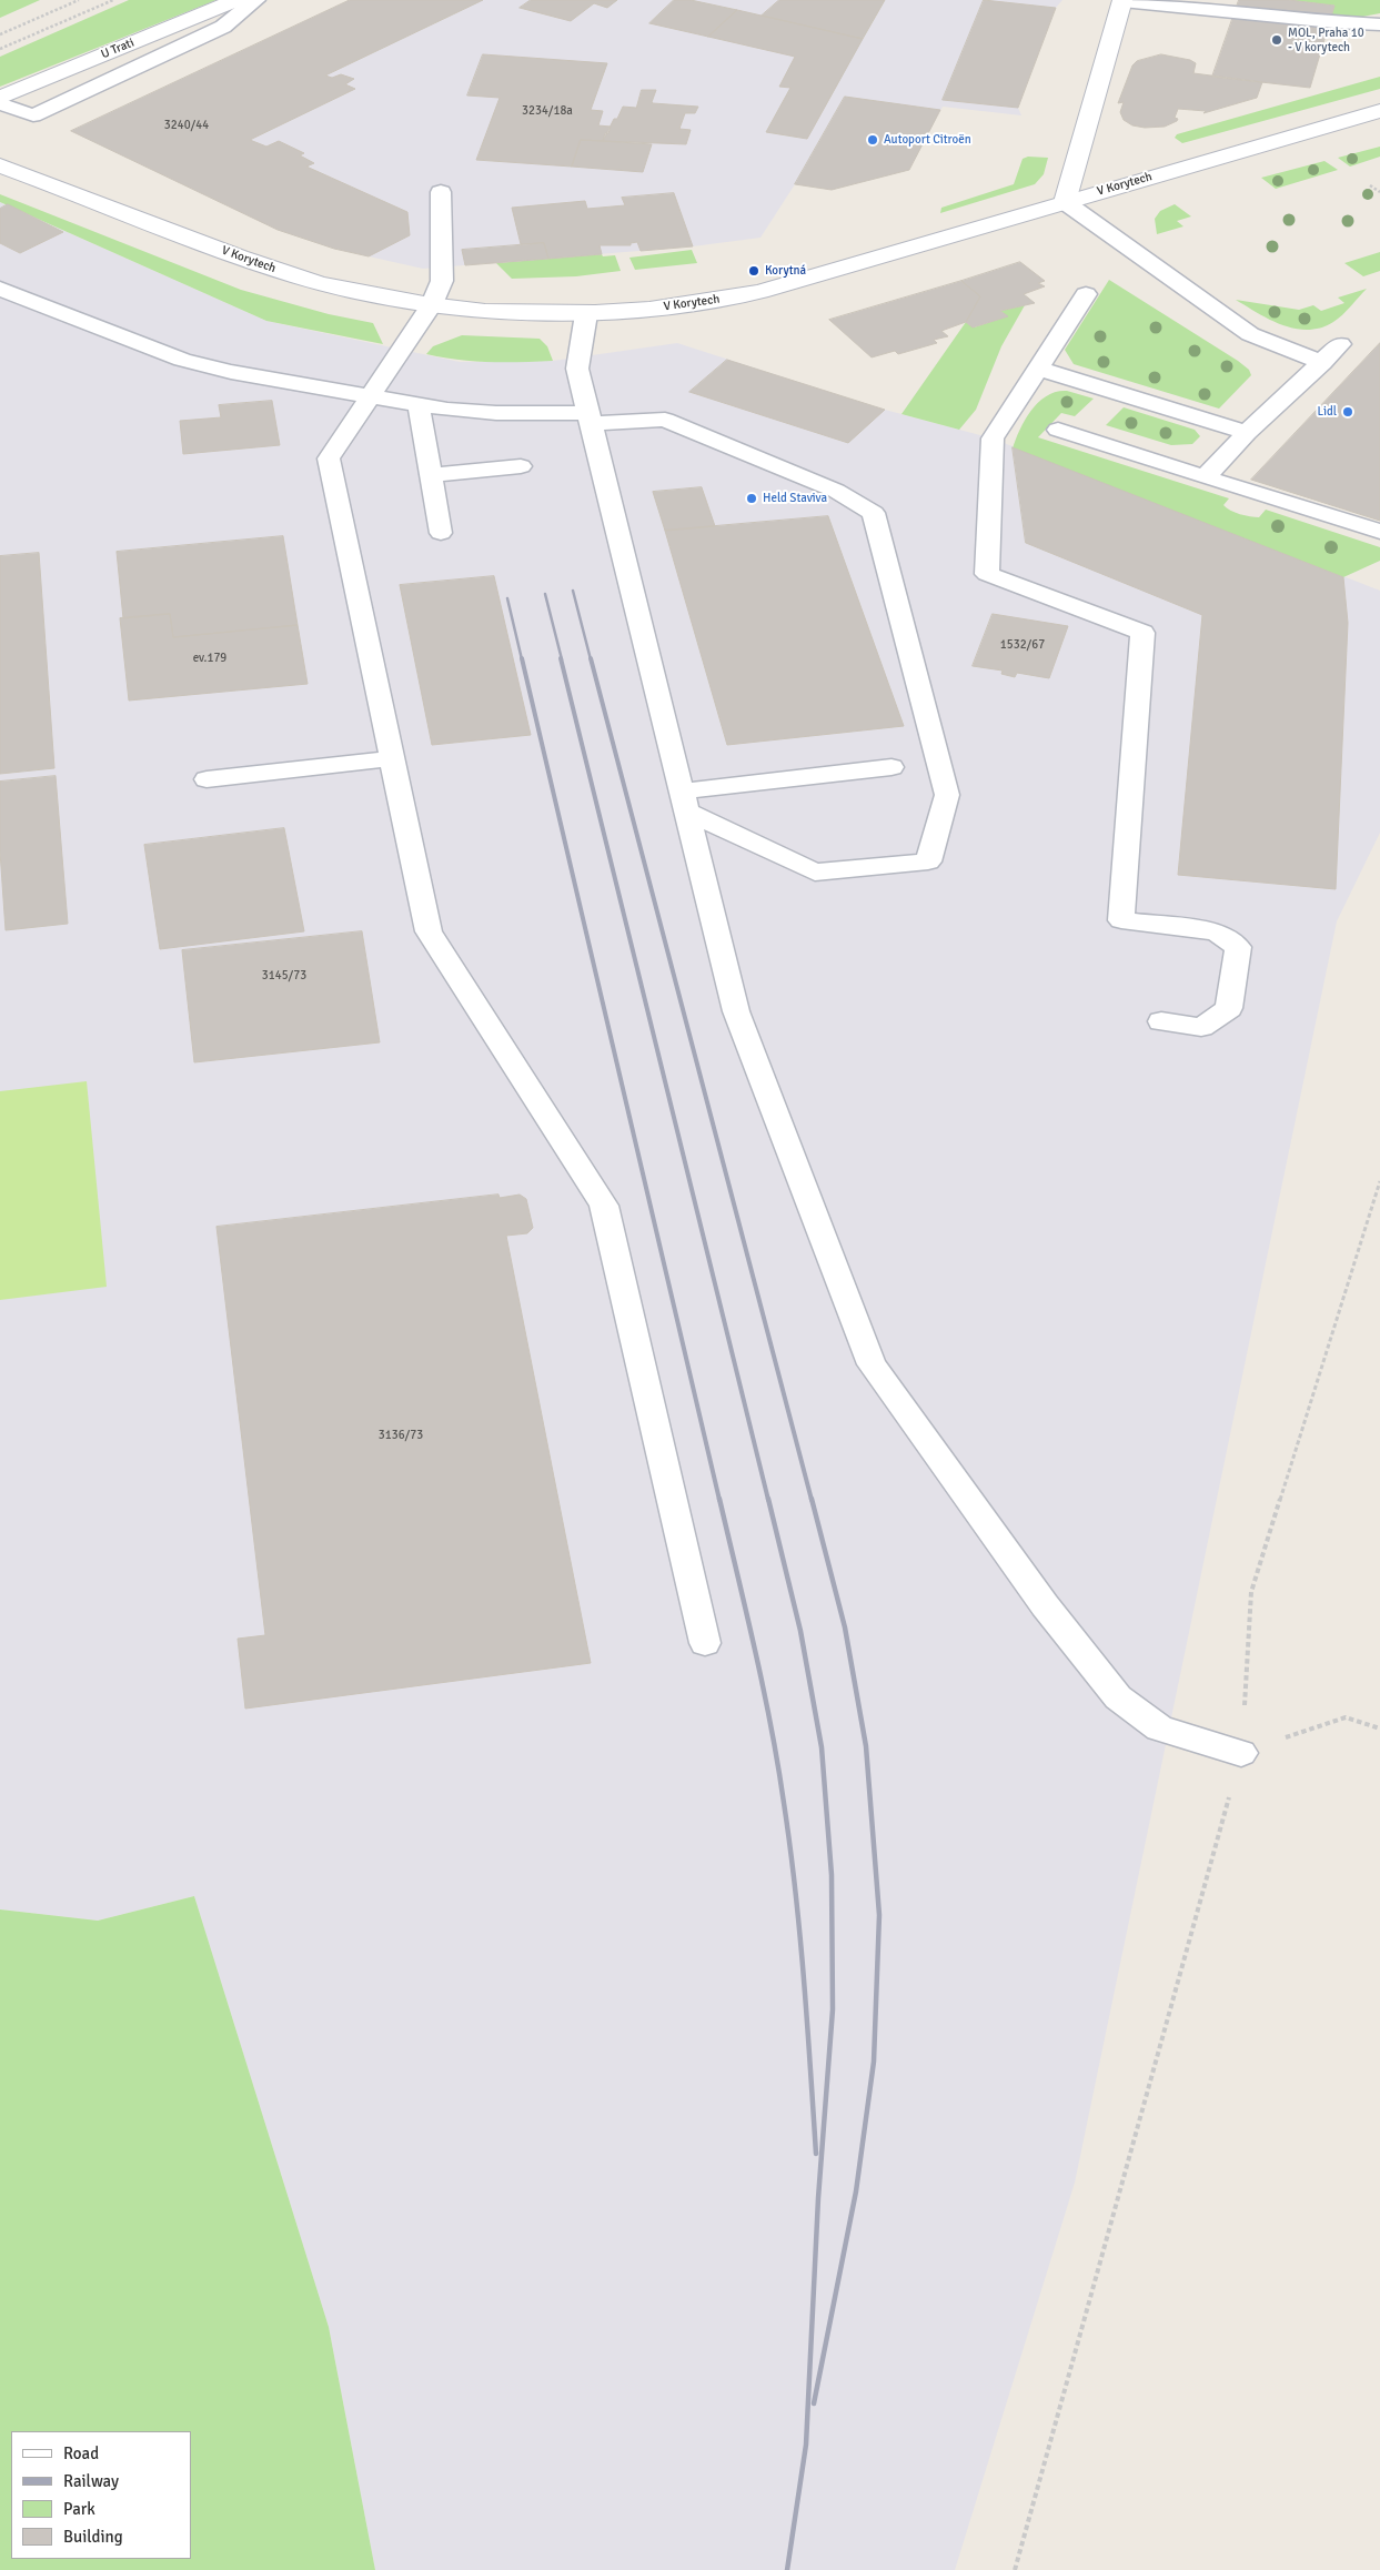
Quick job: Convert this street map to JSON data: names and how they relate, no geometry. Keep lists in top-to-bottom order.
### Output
{
  "streets": {
    "street": ["U Trati", "V Korytech"]
  },
  "places": [
    "MOL, Praha 10 - V korytech",
    "Autoport Citroën",
    "Korytná",
    "Lidl",
    "Held Staviva"
  ],
  "house_numbers": [
    "3234/18a",
    "3240/44",
    "1532/67",
    "ev.179",
    "3145/73",
    "3136/73"
  ],
  "legend": [
    "Road",
    "Railway",
    "Park",
    "Building"
  ]
}
